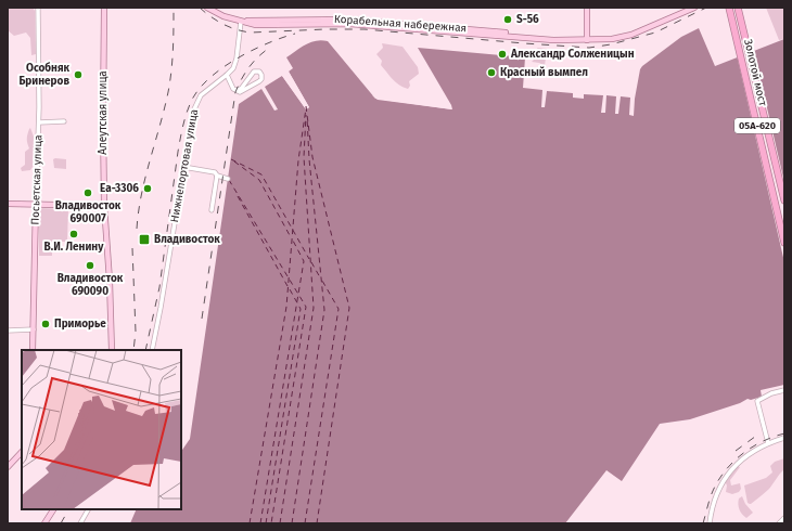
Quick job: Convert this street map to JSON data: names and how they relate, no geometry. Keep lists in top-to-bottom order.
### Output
{
  "streets": {
    "highway": ["Золотой мост", "05А-620"],
    "main road": ["Корабельная набережная", "Алеутская улица", "Посьетская улица"],
    "street": ["Нижнепортовая улица"]
  },
  "crossings": [
    ["Корабельная набережная", "Нижнепортовая улица"]
  ],
  "places": {
    "other": [
      "S-56",
      "Александр Солженицын",
      "Красный вымпел",
      "Особняк Бринеров",
      "Еа-3306",
      "Владивосток 690007",
      "В.И. Ленину",
      "Владивосток 690090",
      "Приморье"
    ],
    "transit": ["Владивосток"]
  }
}
